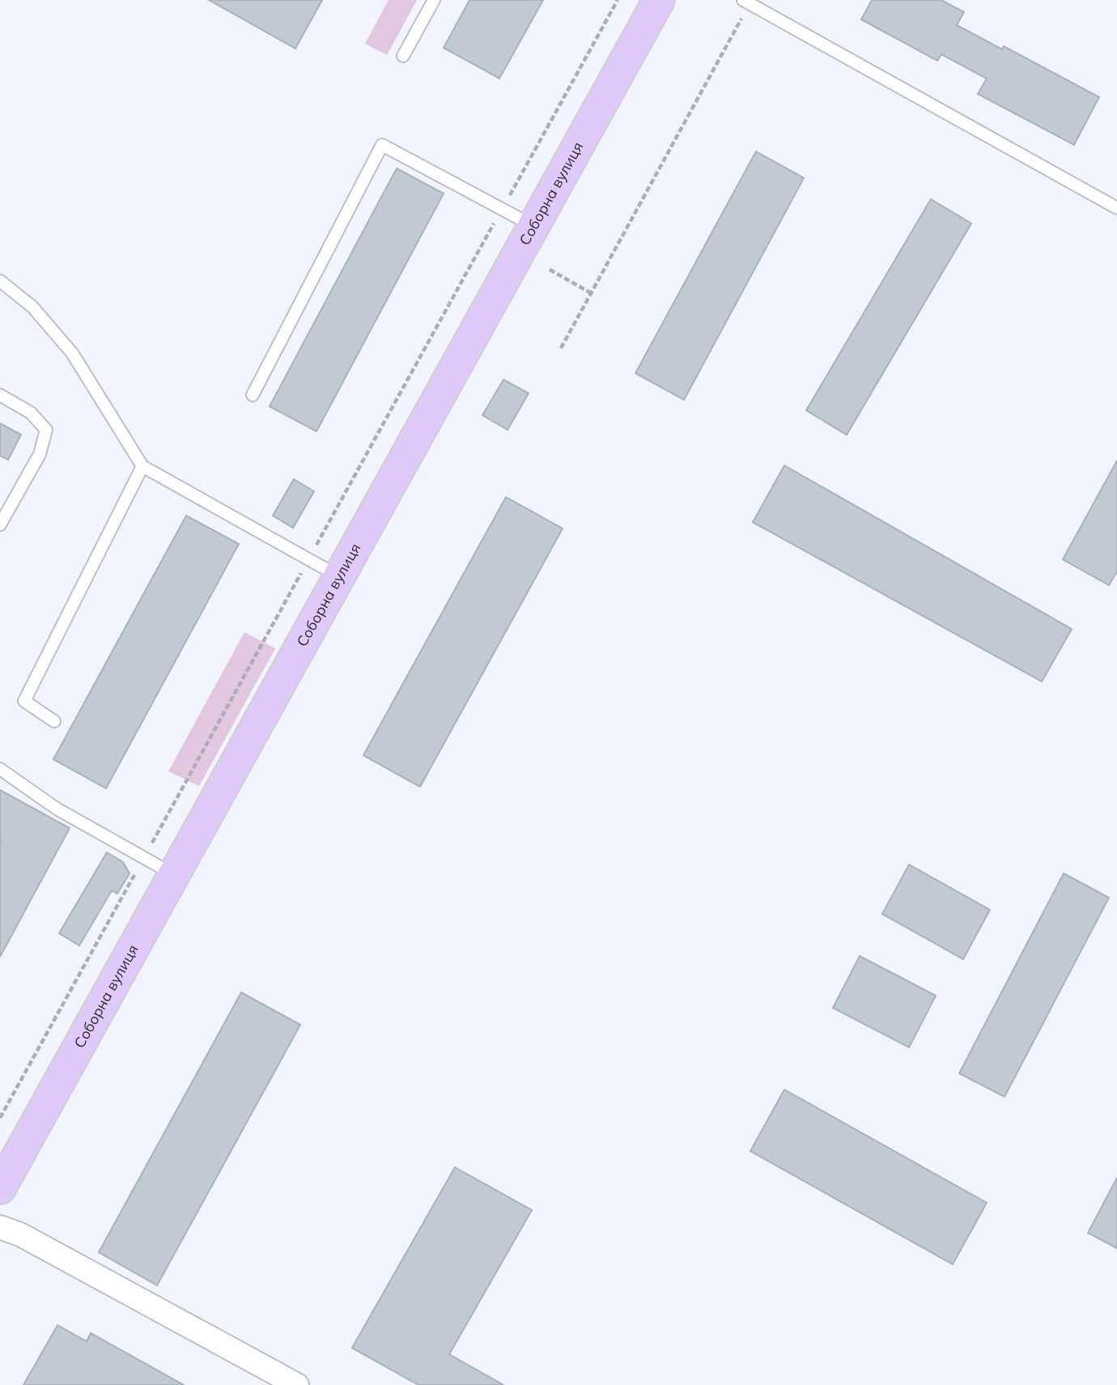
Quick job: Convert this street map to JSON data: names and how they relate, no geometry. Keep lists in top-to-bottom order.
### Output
{
  "streets": {
    "main road": ["Соборна вулиця"]
  }
}
